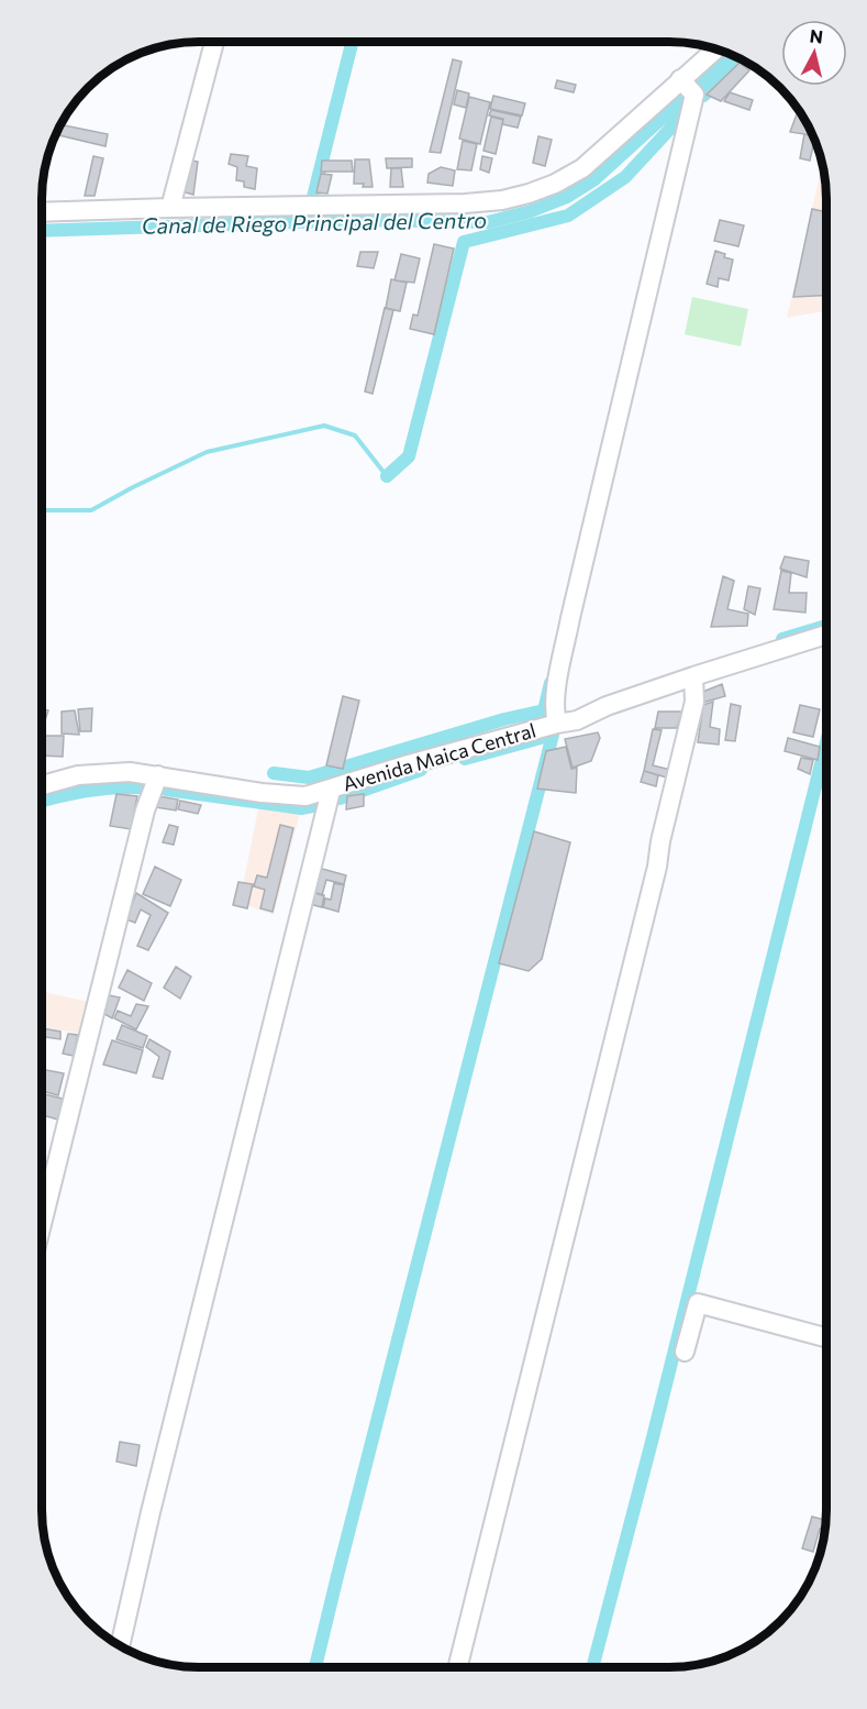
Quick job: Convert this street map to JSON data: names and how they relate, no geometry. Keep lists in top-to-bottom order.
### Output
{
  "streets": {
    "street": ["Avenida Maica Central"]
  },
  "water": ["Canal de Riego Principal del Centro"],
  "north": "top"
}
